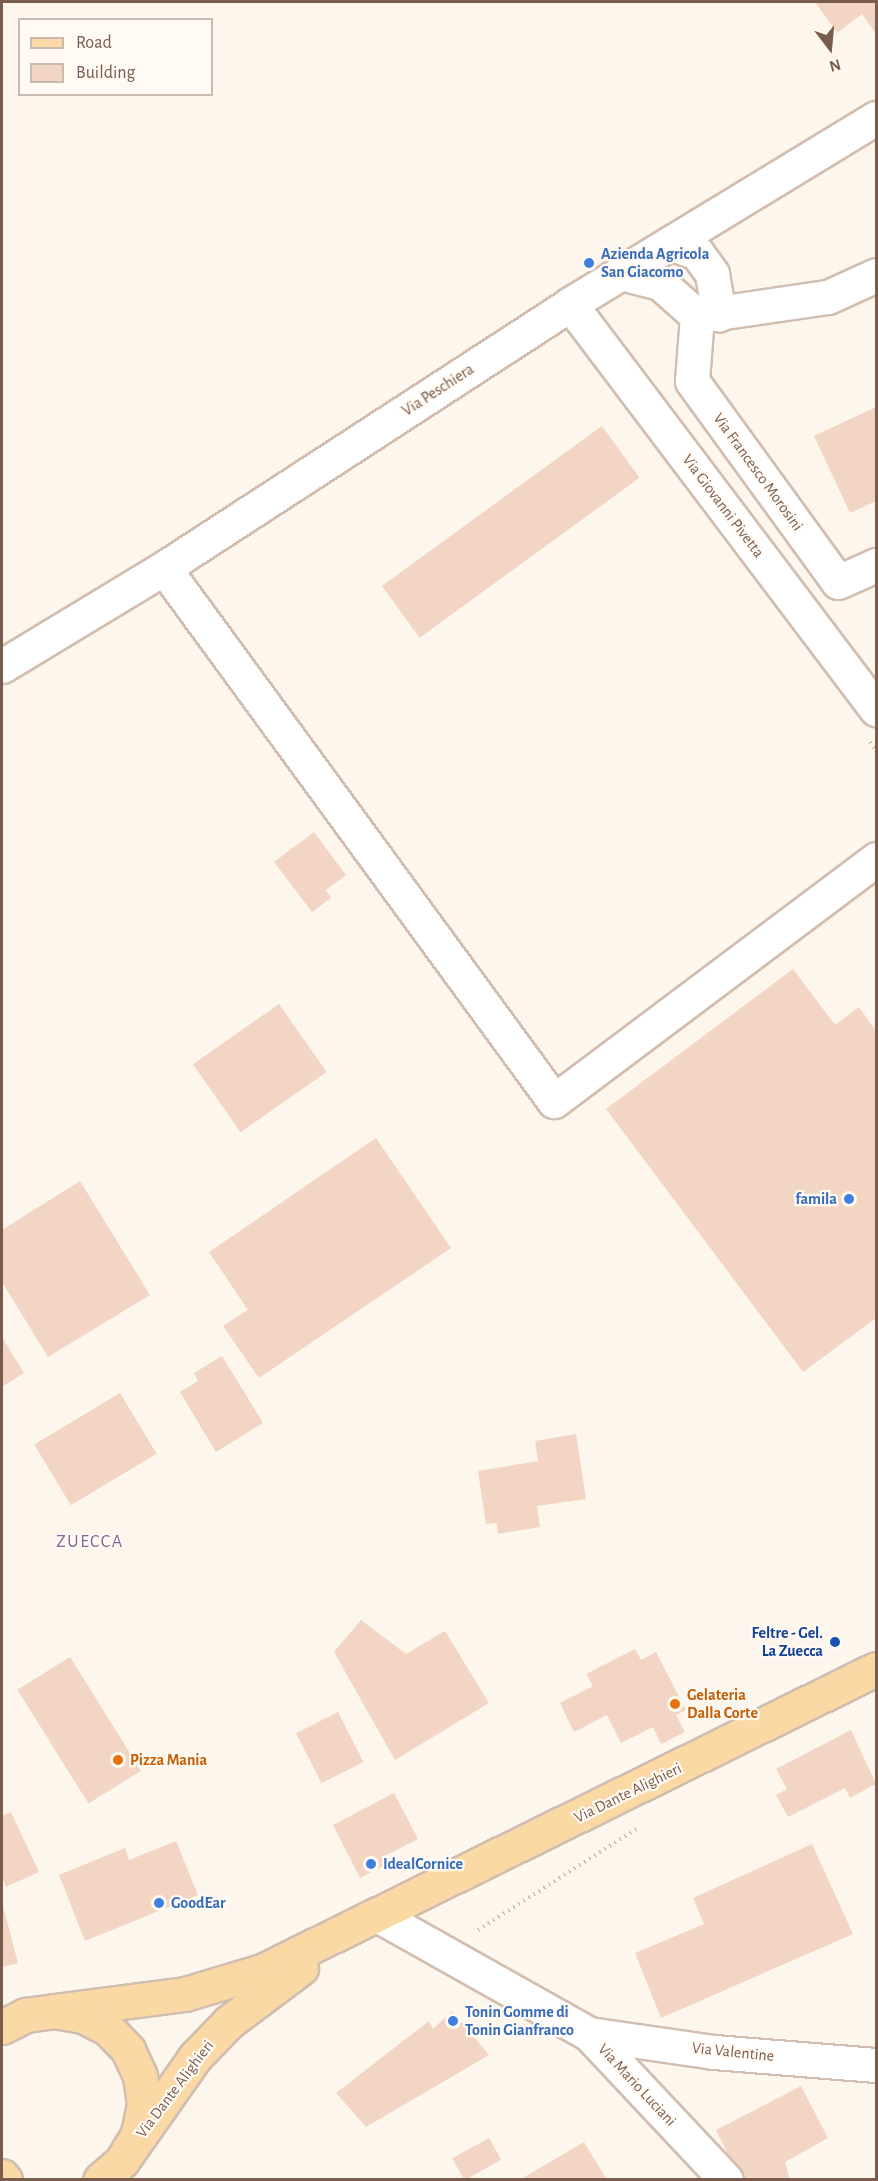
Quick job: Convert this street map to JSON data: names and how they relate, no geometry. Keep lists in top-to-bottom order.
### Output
{
  "streets": {
    "main road": ["Via Dante Alighieri"],
    "street": [
      "Via Peschiera",
      "Via Francesco Morosini",
      "Via Giovanni Pivetta",
      "Via Valentine",
      "Via Mario Luciani"
    ]
  },
  "crossings": [
    ["Via Peschiera", "Via Giovanni Pivetta"],
    ["Via Dante Alighieri", "Via Mario Luciani"],
    ["Via Valentine", "Via Mario Luciani"]
  ],
  "districts": ["ZUECCA"],
  "places": [
    "Azienda Agricola San Giacomo",
    "famila",
    "Feltre - Gel. La Zuecca",
    "Gelateria Dalla Corte",
    "Pizza Mania",
    "IdealCornice",
    "GoodEar",
    "Tonin Gomme di Tonin Gianfranco"
  ],
  "legend": ["Road", "Building"],
  "north": "bottom"
}
